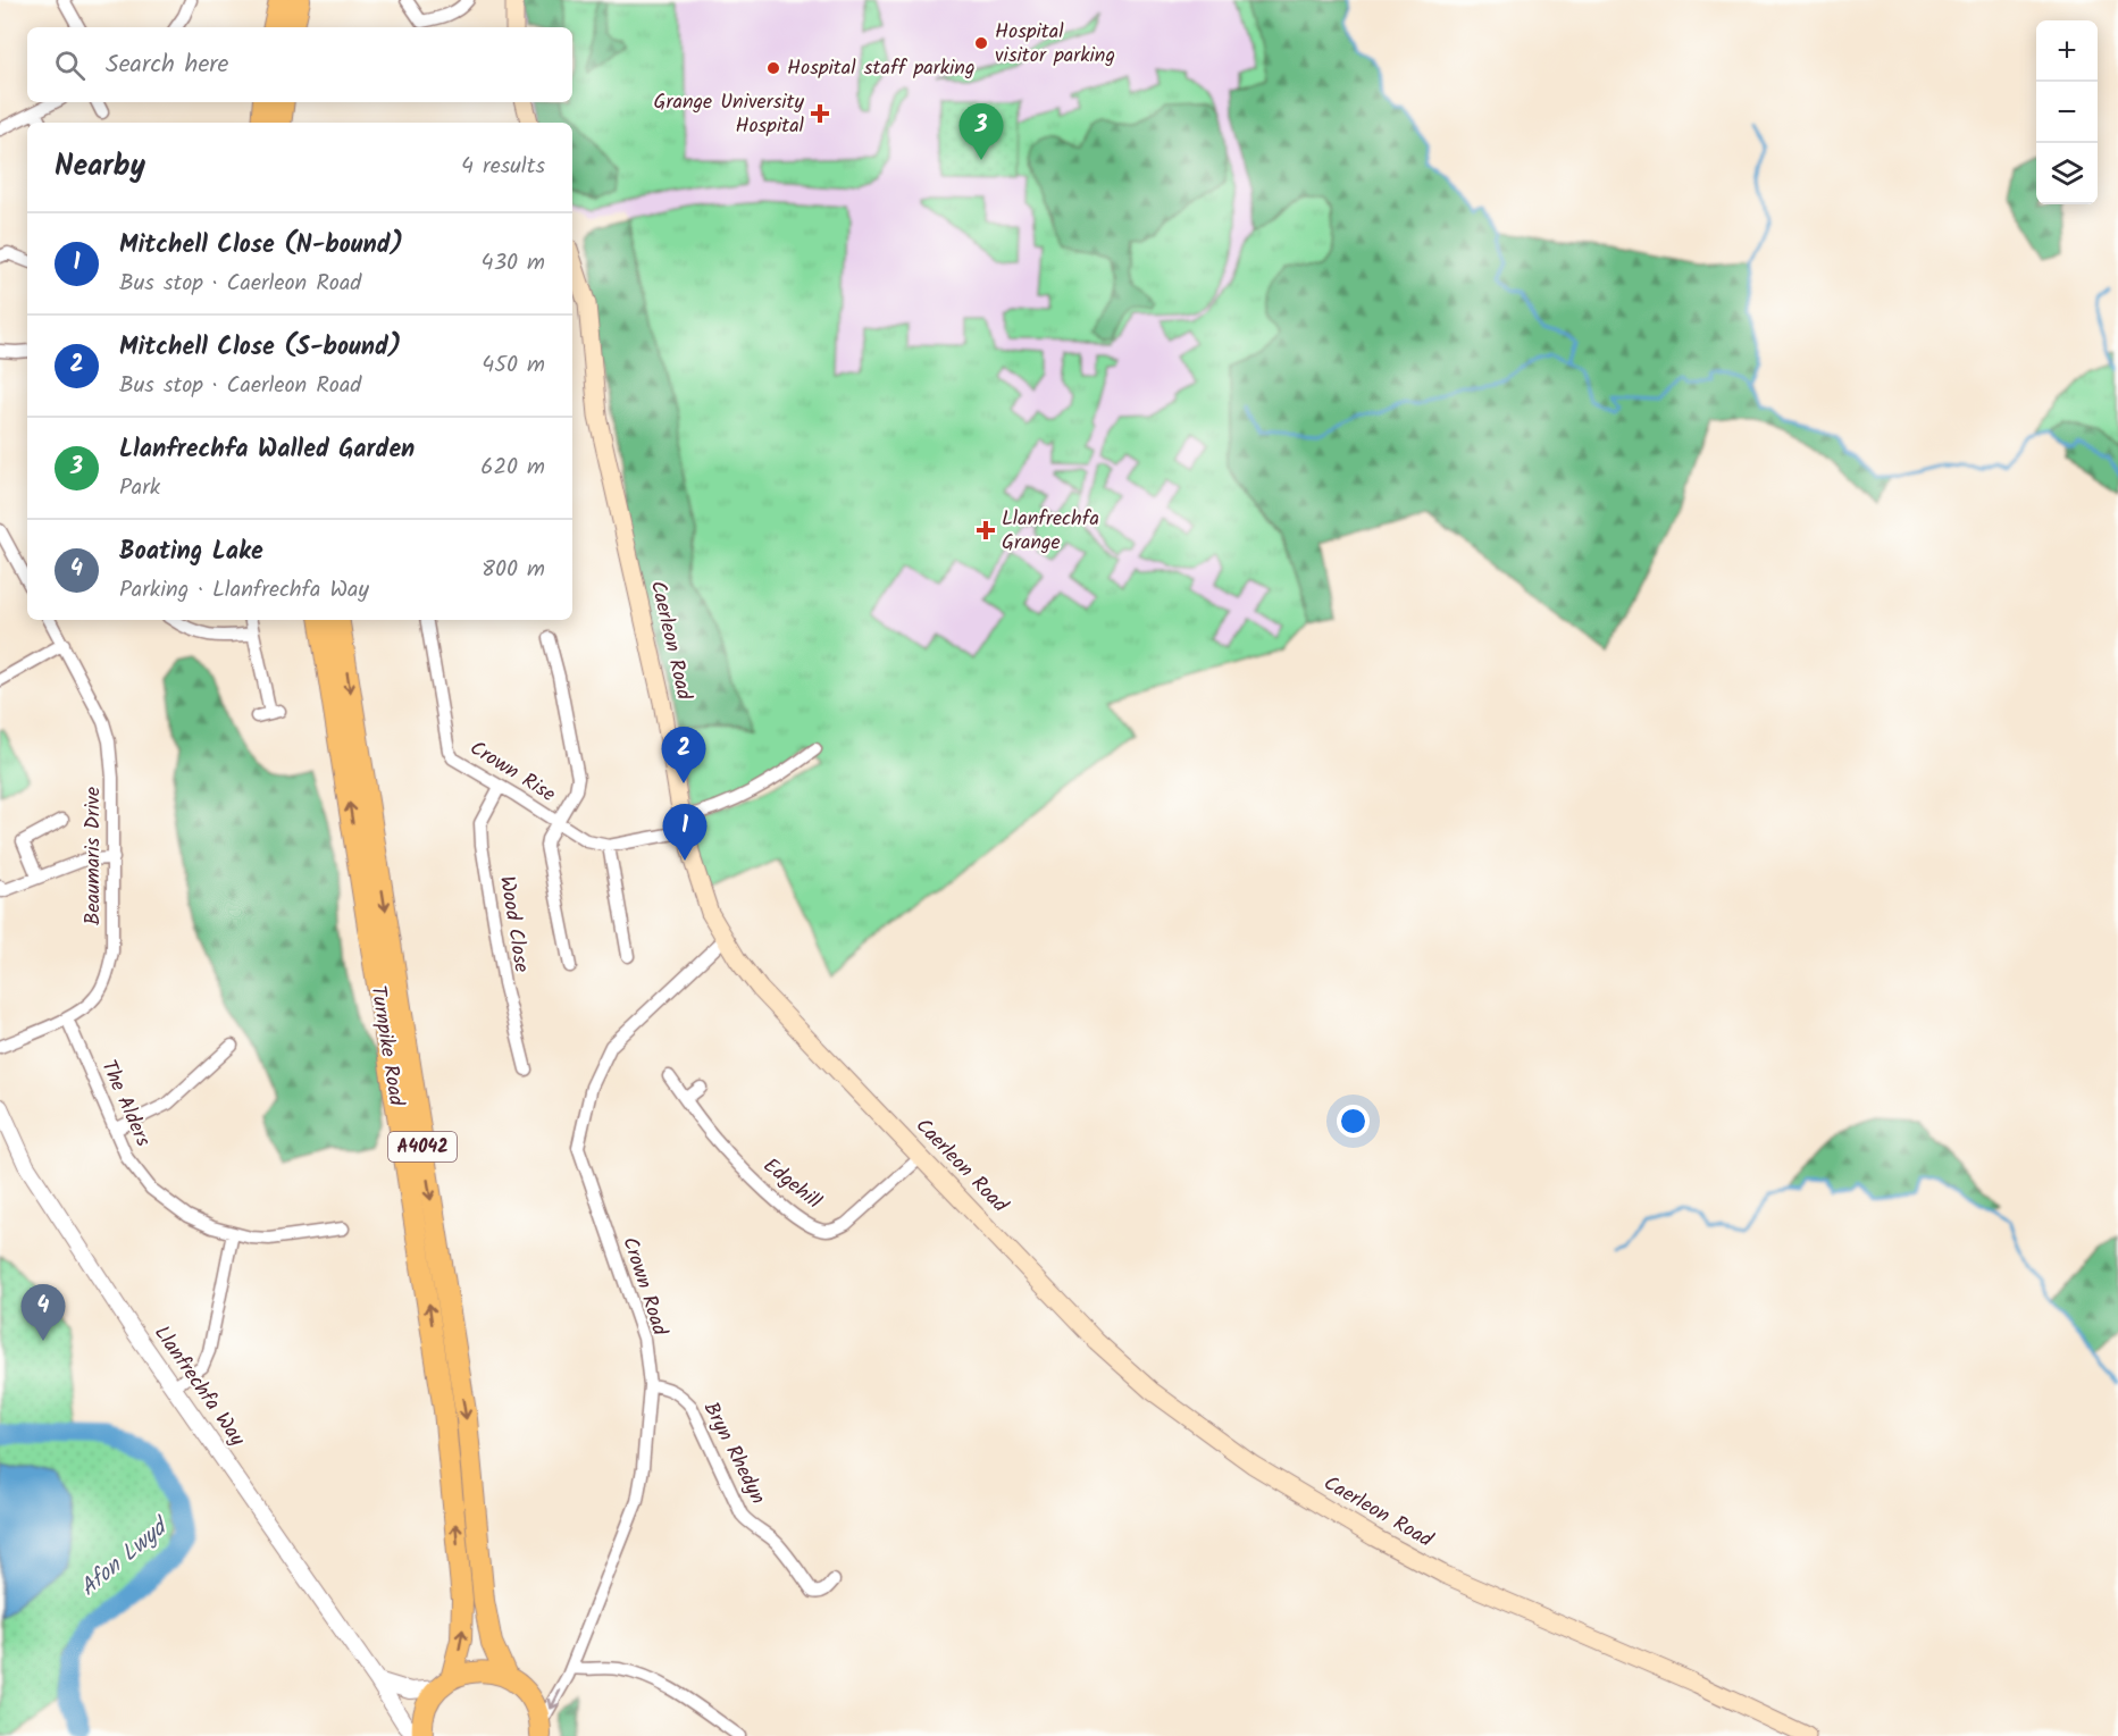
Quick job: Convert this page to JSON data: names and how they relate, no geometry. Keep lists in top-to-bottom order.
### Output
{
  "streets": {
    "highway": ["Turnpike Road", "A4042"],
    "main road": ["Caerleon Road"],
    "street": [
      "Crown Rise",
      "Beaumaris Drive",
      "Wood Close",
      "The Alders",
      "Edgehill",
      "Crown Road",
      "Llanfrechfa Way",
      "Bryn Rhedyn"
    ]
  },
  "crossings": [
    ["Caerleon Road", "Crown Rise"],
    ["Caerleon Road", "Edgehill"],
    ["Caerleon Road", "Crown Road"],
    ["Crown Rise", "Wood Close"],
    ["Beaumaris Drive", "The Alders"],
    ["Crown Road", "Bryn Rhedyn"]
  ],
  "water": ["Afon Lwyd"],
  "places": {
    "other": ["Hospital visitor parking", "Hospital staff parking"],
    "health": ["Grange University Hospital", "Llanfrechfa Grange"]
  },
  "page": {
    "map_buttons": ["+", "−"],
    "search": "Search here",
    "pins": [
      "3",
      "2",
      "1",
      "4"
    ],
    "heading": ["Nearby", "4 results"],
    "list": [
      {
        "mark": "1",
        "name": "Mitchell Close (N-bound)",
        "note": "Bus stop · Caerleon Road",
        "value": "430 m"
      },
      {
        "mark": "2",
        "name": "Mitchell Close (S-bound)",
        "note": "Bus stop · Caerleon Road",
        "value": "450 m"
      },
      {
        "mark": "3",
        "name": "Llanfrechfa Walled Garden",
        "note": "Park",
        "value": "620 m"
      },
      {
        "mark": "4",
        "name": "Boating Lake",
        "note": "Parking · Llanfrechfa Way",
        "value": "800 m"
      }
    ]
  }
}
